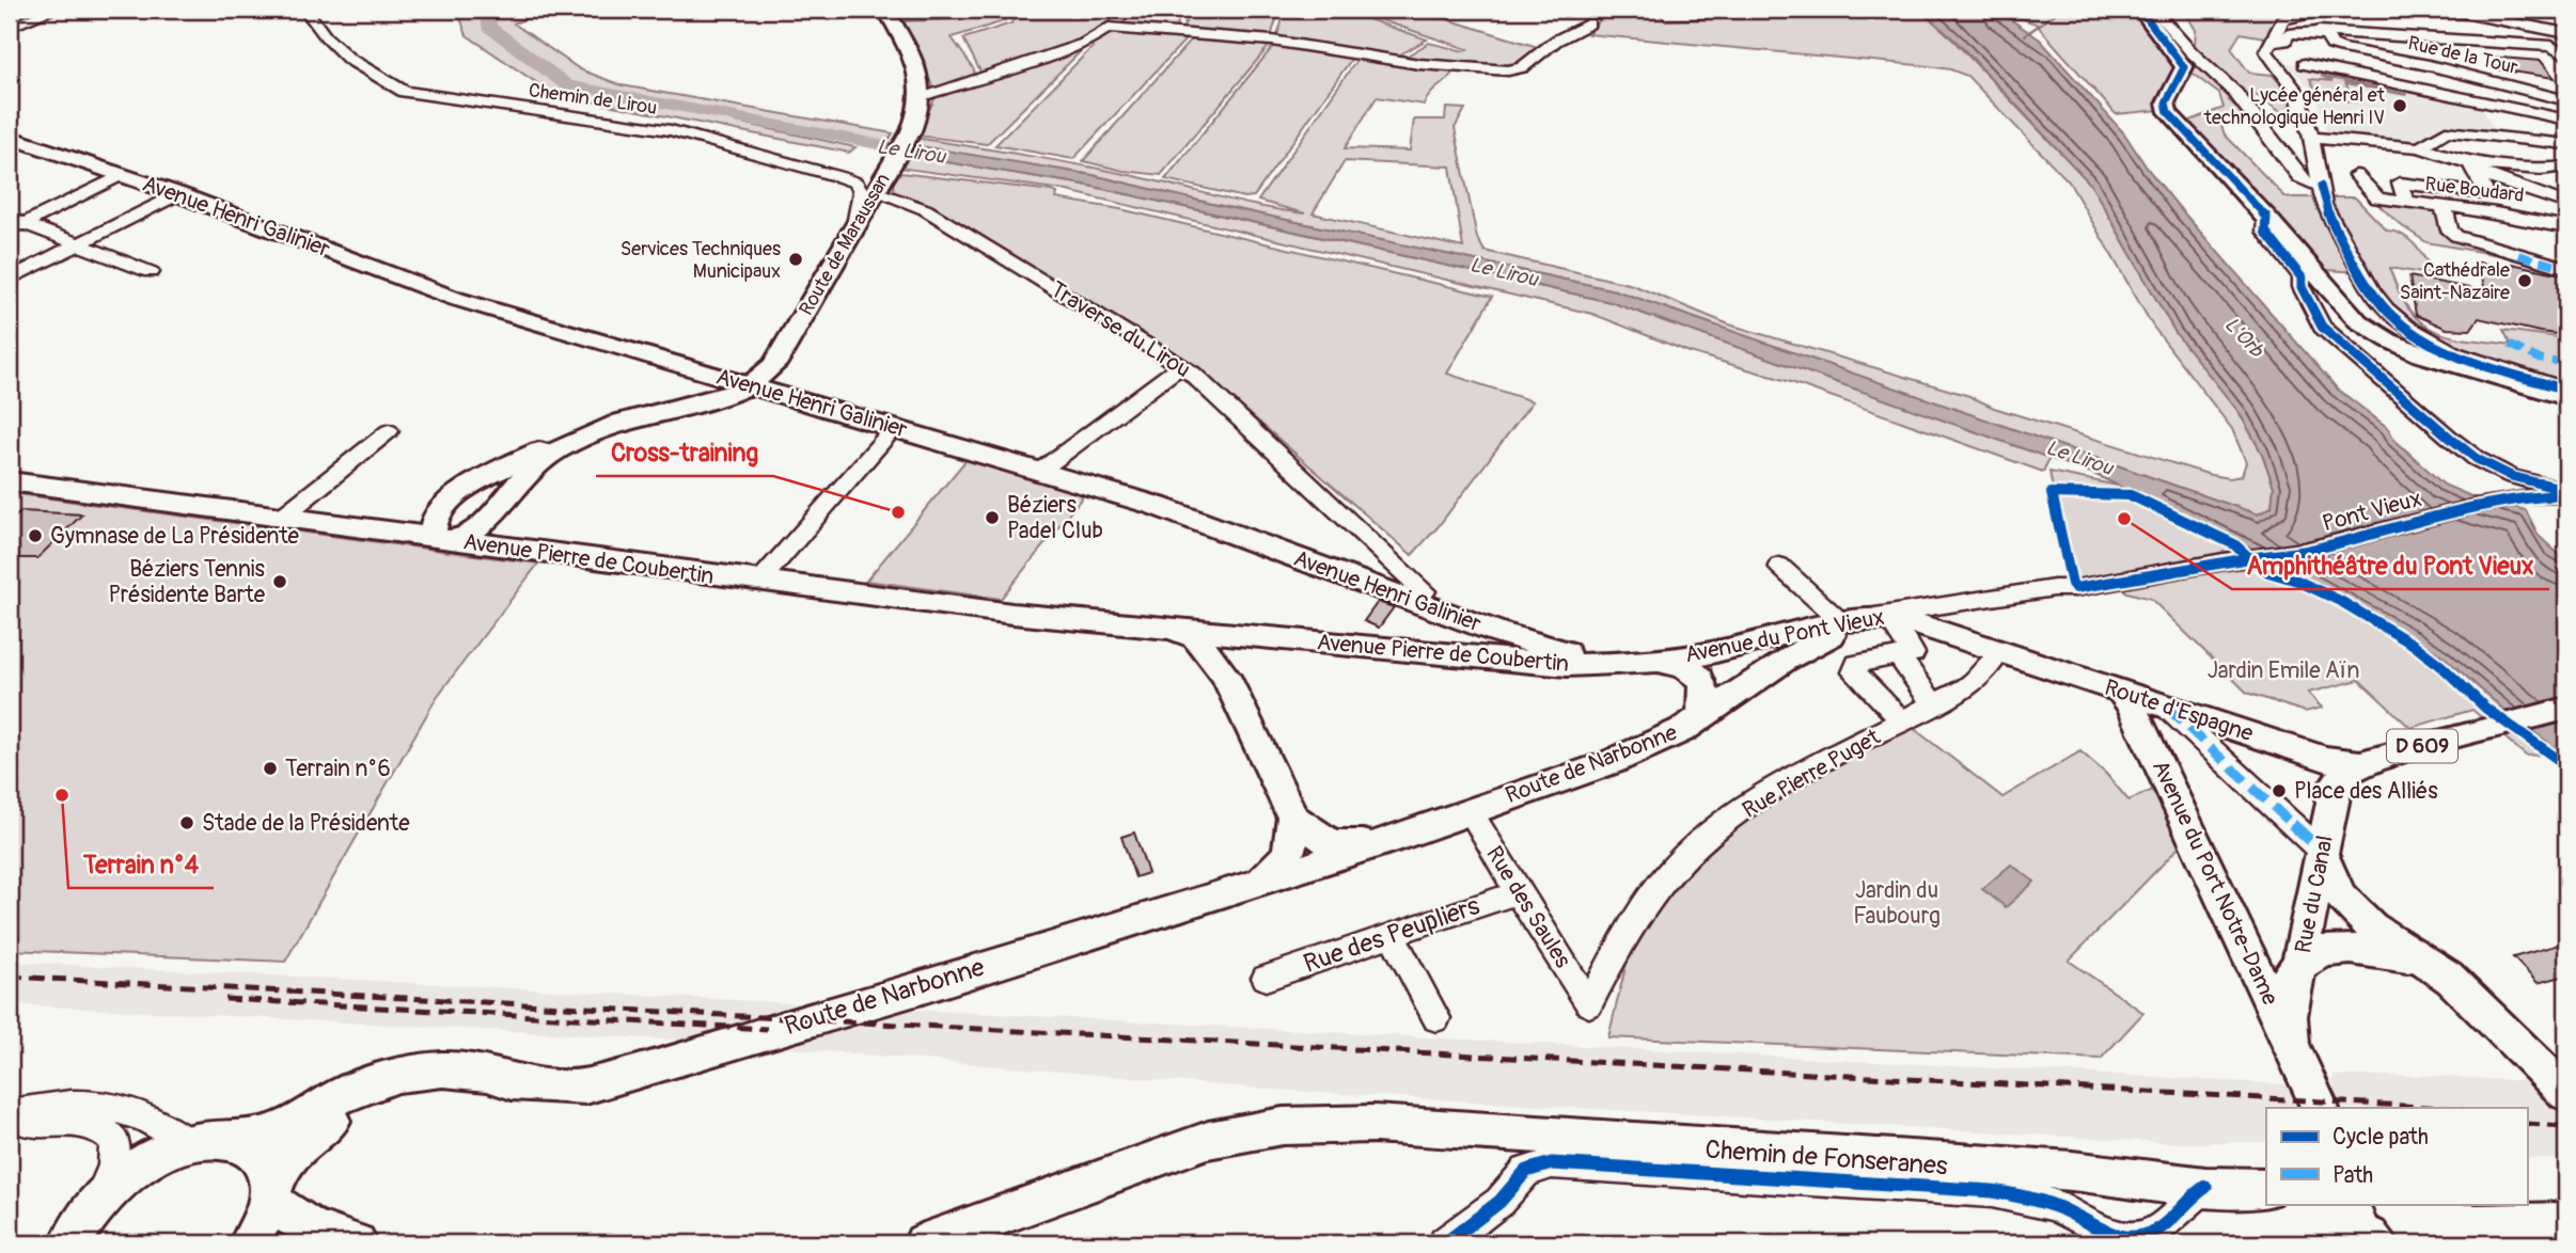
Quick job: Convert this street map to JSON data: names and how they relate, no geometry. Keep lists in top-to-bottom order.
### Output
{
  "streets": {
    "main road": [
      "Avenue Henri Galinier",
      "Route de Maraussan",
      "Avenue Pierre de Coubertin",
      "Avenue du Pont Vieux",
      "Route d'Espagne",
      "D 609",
      "Route de Narbonne",
      "Avenue du Port Notre-Dame",
      "Rue du Canal"
    ],
    "street": [
      "Rue de la Tour",
      "Chemin de Lirou",
      "Rue Boudard",
      "Traverse du Lirou",
      "Pont Vieux",
      "Rue Pierre Puget",
      "Rue des Saules",
      "Rue des Peupliers",
      "Chemin de Fonseranes"
    ]
  },
  "crossings": [
    ["Chemin de Lirou", "Route de Maraussan"],
    ["Avenue Henri Galinier", "Route de Maraussan"],
    ["Avenue Henri Galinier", "Traverse du Lirou"],
    ["Avenue Henri Galinier", "Avenue Pierre de Coubertin"],
    ["Avenue Henri Galinier", "Avenue du Pont Vieux"],
    ["Route de Maraussan", "Traverse du Lirou"],
    ["Pont Vieux", "Avenue du Pont Vieux"],
    ["Avenue Pierre de Coubertin", "Avenue du Pont Vieux"],
    ["Avenue du Pont Vieux", "Route d'Espagne"],
    ["Avenue du Pont Vieux", "Route de Narbonne"],
    ["Avenue du Pont Vieux", "Rue Pierre Puget"],
    ["Route d'Espagne", "Route de Narbonne"],
    ["Route d'Espagne", "Rue Pierre Puget"],
    ["Route d'Espagne", "Avenue du Port Notre-Dame"],
    ["Route d'Espagne", "Rue du Canal"],
    ["Route de Narbonne", "Rue Pierre Puget"],
    ["Route de Narbonne", "Rue des Saules"],
    ["Rue Pierre Puget", "Rue des Saules"],
    ["Avenue du Port Notre-Dame", "Rue du Canal"],
    ["Rue des Saules", "Rue des Peupliers"]
  ],
  "water": ["Le Lirou", "L'Orb"],
  "parks": ["Jardin Emile Aïn", "Jardin du Faubourg"],
  "places": [
    "Lycée général et technologique Henri IV",
    "Services Techniques Municipaux",
    "Cathédrale Saint-Nazaire",
    "Cross-training",
    "Béziers Padel Club",
    "Amphithéâtre du Pont Vieux",
    "Gymnase de La Présidente",
    "Béziers Tennis Présidente Barte",
    "Terrain n°6",
    "Place des Alliés",
    "Terrain n°4",
    "Stade de la Présidente"
  ],
  "legend": ["Cycle path", "Path"]
}
